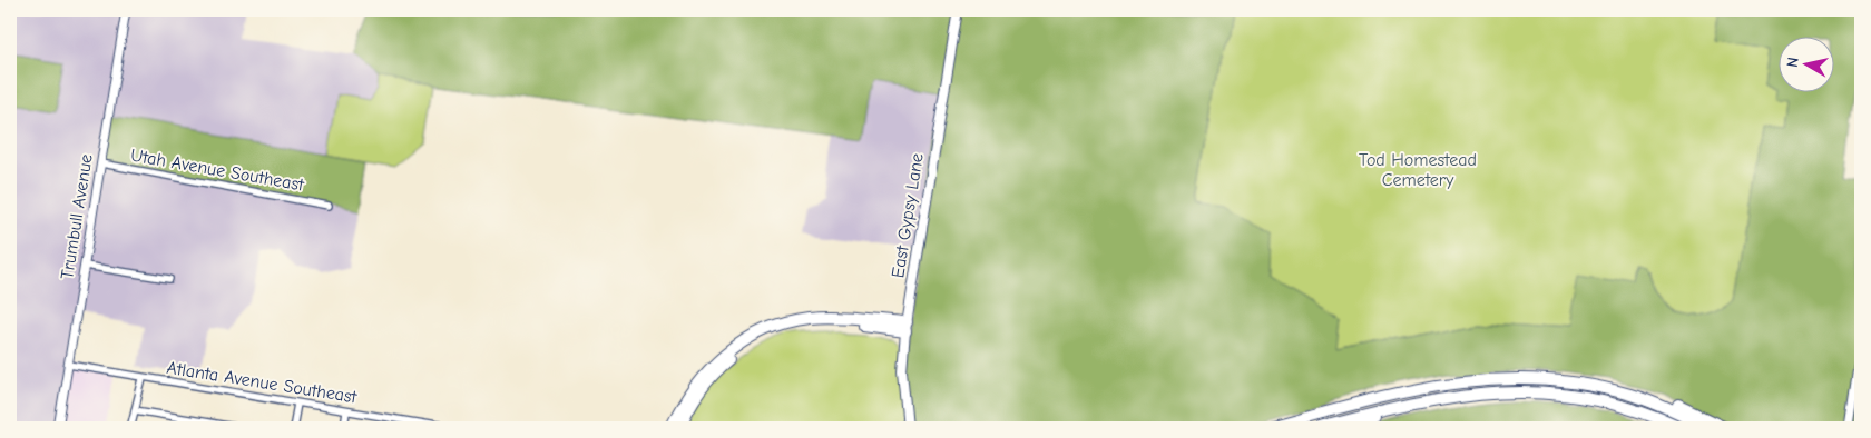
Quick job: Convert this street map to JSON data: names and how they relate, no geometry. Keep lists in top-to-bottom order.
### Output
{
  "streets": {
    "main road": ["East Gypsy Lane"],
    "street": ["Utah Avenue Southeast", "Trumbull Avenue", "Atlanta Avenue Southeast"]
  },
  "crossings": [
    ["Utah Avenue Southeast", "Trumbull Avenue"],
    ["Trumbull Avenue", "Atlanta Avenue Southeast"]
  ],
  "parks": ["Tod Homestead Cemetery"],
  "north": "left"
}
